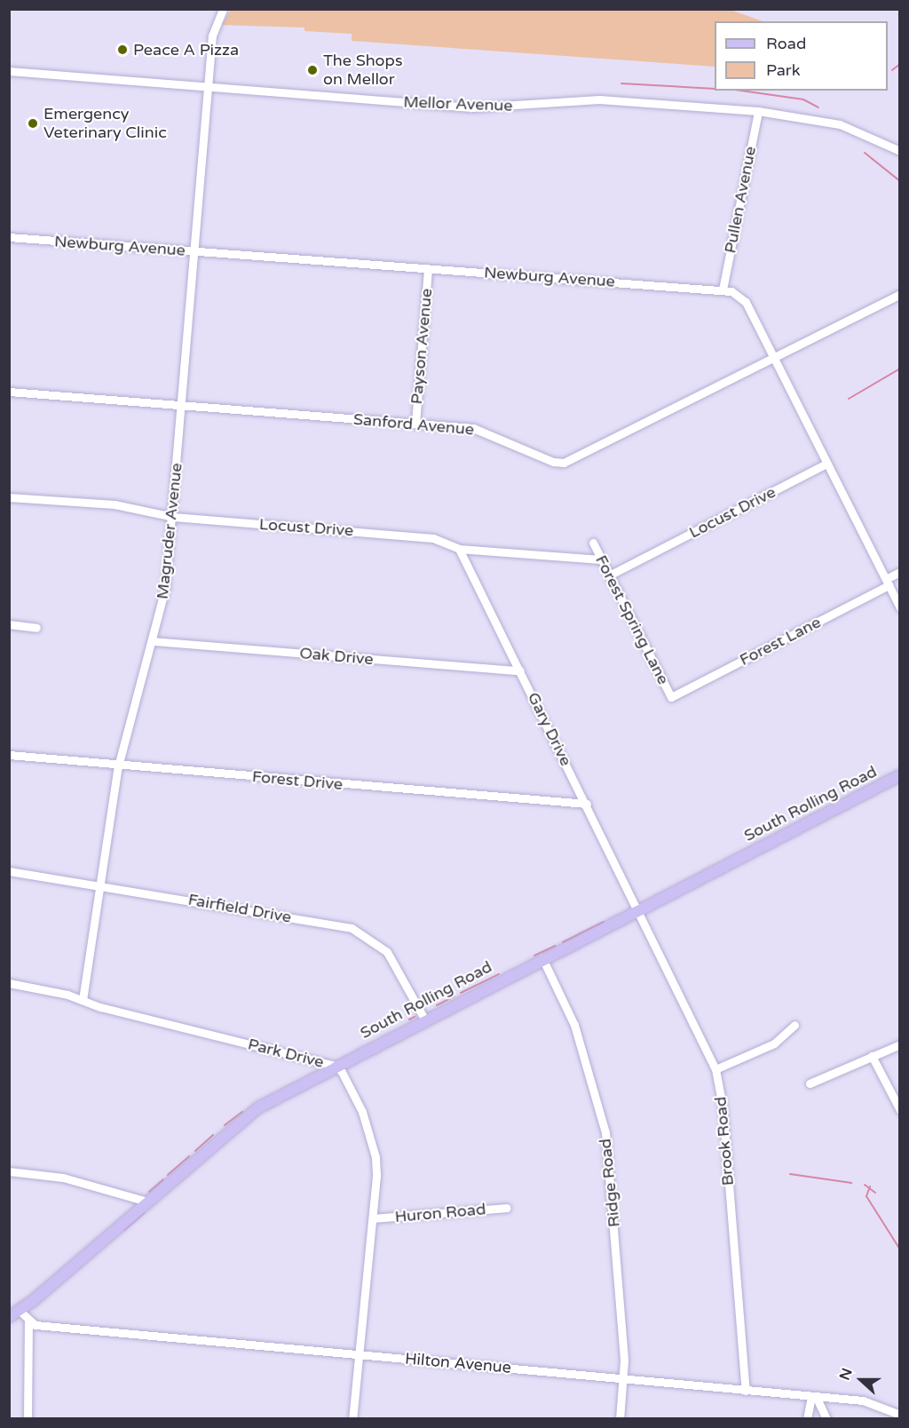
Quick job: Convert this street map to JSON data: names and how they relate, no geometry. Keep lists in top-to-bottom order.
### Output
{
  "streets": {
    "main road": ["South Rolling Road"],
    "street": [
      "Mellor Avenue",
      "Pullen Avenue",
      "Newburg Avenue",
      "Payson Avenue",
      "Sanford Avenue",
      "Locust Drive",
      "Magruder Avenue",
      "Forest Spring Lane",
      "Forest Lane",
      "Oak Drive",
      "Gary Drive",
      "Forest Drive",
      "Fairfield Drive",
      "Park Drive",
      "Brook Road",
      "Ridge Road",
      "Huron Road",
      "Hilton Avenue"
    ]
  },
  "crossings": [
    ["Mellor Avenue", "Pullen Avenue"],
    ["Mellor Avenue", "Magruder Avenue"],
    ["Pullen Avenue", "Newburg Avenue"],
    ["Newburg Avenue", "Payson Avenue"],
    ["Newburg Avenue", "Sanford Avenue"],
    ["Newburg Avenue", "Locust Drive"],
    ["Newburg Avenue", "Magruder Avenue"],
    ["Newburg Avenue", "Forest Lane"],
    ["Payson Avenue", "Sanford Avenue"],
    ["Sanford Avenue", "Magruder Avenue"],
    ["Locust Drive", "Magruder Avenue"],
    ["Locust Drive", "Forest Spring Lane"],
    ["Locust Drive", "Gary Drive"],
    ["Magruder Avenue", "Oak Drive"],
    ["Magruder Avenue", "Forest Drive"],
    ["Magruder Avenue", "Fairfield Drive"],
    ["Magruder Avenue", "Park Drive"],
    ["Forest Spring Lane", "Forest Lane"],
    ["Oak Drive", "Gary Drive"],
    ["Gary Drive", "Forest Drive"],
    ["Gary Drive", "South Rolling Road"],
    ["Gary Drive", "Brook Road"],
    ["South Rolling Road", "Fairfield Drive"],
    ["South Rolling Road", "Park Drive"],
    ["South Rolling Road", "Brook Road"],
    ["South Rolling Road", "Ridge Road"],
    ["Park Drive", "Huron Road"],
    ["Park Drive", "Hilton Avenue"],
    ["Brook Road", "Hilton Avenue"],
    ["Ridge Road", "Hilton Avenue"]
  ],
  "places": ["Peace A Pizza", "The Shops on Mellor", "Emergency Veterinary Clinic"],
  "legend": ["Road", "Park"],
  "north": "left"
}
